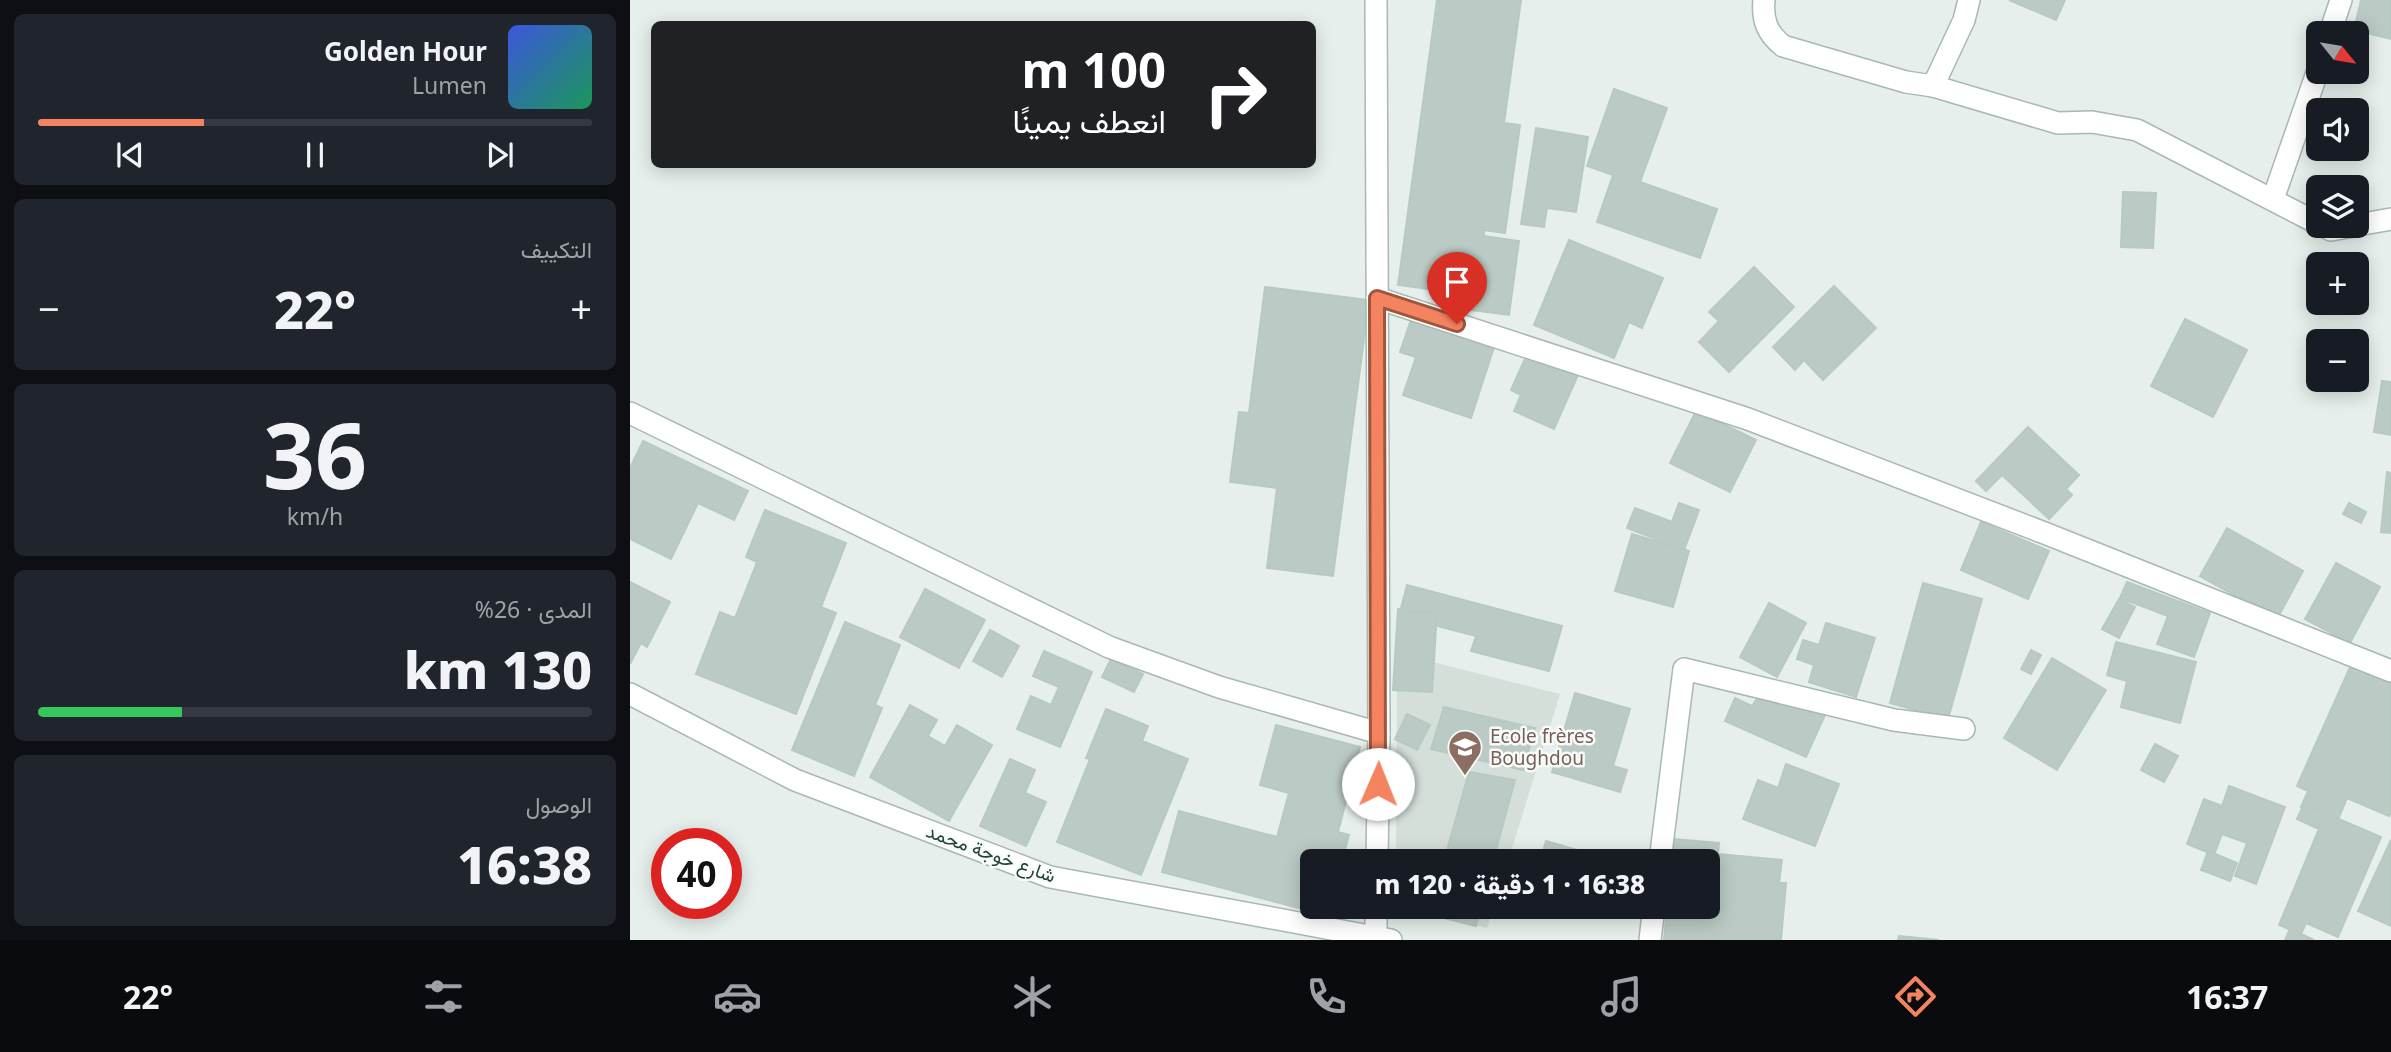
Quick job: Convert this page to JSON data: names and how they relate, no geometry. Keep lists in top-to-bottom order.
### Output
{
  "streets": {
    "street": ["شارع خوجة محمد"]
  },
  "places": {
    "school or university": ["Ecole frères Boughdou"]
  },
  "north": "bottom right",
  "page": {
    "map_buttons": ["+", "−"],
    "turn": ["100 m", "انعطف يمينًا"],
    "song": ["Golden Hour", "Lumen"],
    "tile": [
      "التكييف",
      ["36", "km/h"],
      ["المدى · 26%", "130 km"],
      ["الوصول", "16:38"]
    ],
    "heat": ["−", "22°", "+"],
    "limit": "40",
    "trip": "16:38 · 1 دقيقة · 120 m",
    "tabs": ["16:37", "22°"]
  }
}
